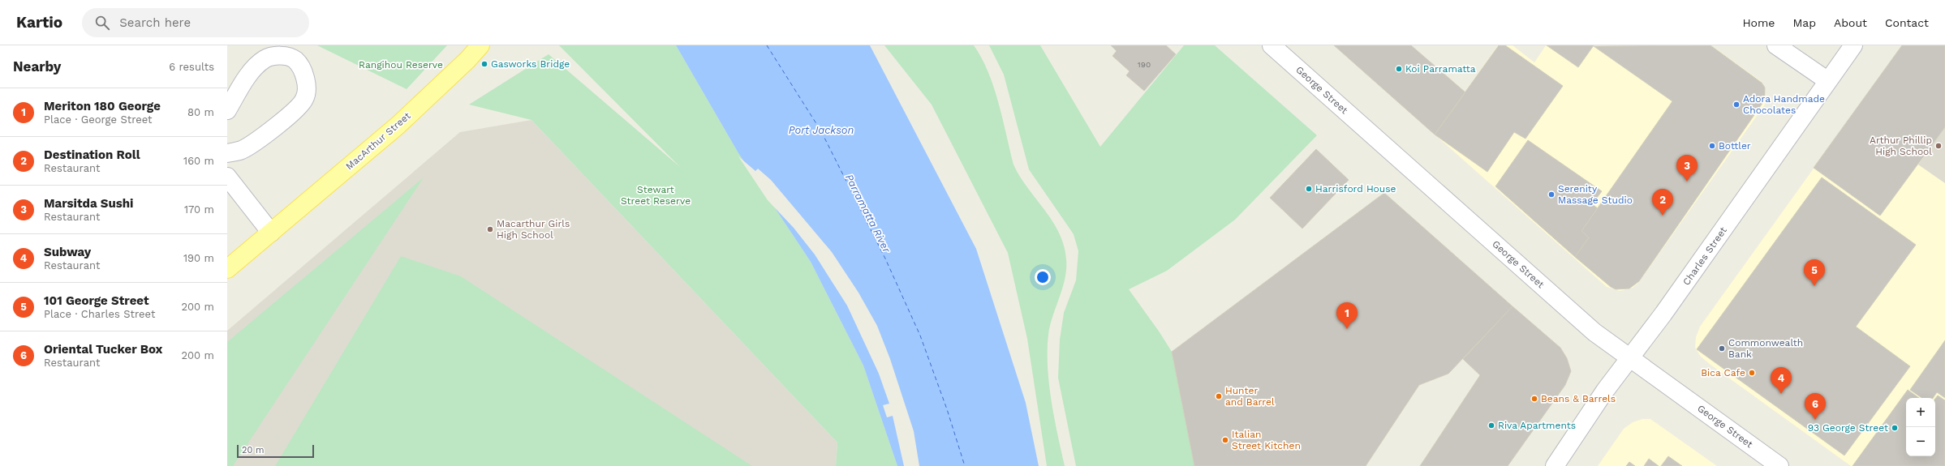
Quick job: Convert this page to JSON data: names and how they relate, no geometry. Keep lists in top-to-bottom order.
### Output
{
  "streets": {
    "main road": ["MacArthur Street"],
    "street": ["George Street", "Charles Street"]
  },
  "crossings": [
    ["George Street", "Charles Street"]
  ],
  "water": ["Port Jackson", "Parramatta River"],
  "parks": ["Rangihou Reserve", "Stewart Street Reserve"],
  "places": [
    "Gasworks Bridge",
    "Koi Parramatta",
    "Adora Handmade Chocolates",
    "Bottler",
    "Arthur Phillip High School",
    "Harrisford House",
    "Serenity Massage Studio",
    "Macarthur Girls High School",
    "Commonwealth Bank",
    "Bica Cafe",
    "Hunter and Barrel",
    "Beans & Barrels",
    "Riva Apartments",
    "93 George Street",
    "Italian Street Kitchen"
  ],
  "house_numbers": ["190"],
  "scale_bar": "20 m",
  "page": {
    "header": "Kartio",
    "search": "Search here",
    "nav": [
      "Home",
      "Map",
      "About",
      "Contact"
    ],
    "heading": ["Nearby", "6 results"],
    "list": [
      {
        "mark": "1",
        "name": "Meriton 180 George",
        "note": "Place · George Street",
        "value": "80 m"
      },
      {
        "mark": "2",
        "name": "Destination Roll",
        "note": "Restaurant",
        "value": "160 m"
      },
      {
        "mark": "3",
        "name": "Marsitda Sushi",
        "note": "Restaurant",
        "value": "170 m"
      },
      {
        "mark": "4",
        "name": "Subway",
        "note": "Restaurant",
        "value": "190 m"
      },
      {
        "mark": "5",
        "name": "101 George Street",
        "note": "Place · Charles Street",
        "value": "200 m"
      },
      {
        "mark": "6",
        "name": "Oriental Tucker Box",
        "note": "Restaurant",
        "value": "200 m"
      }
    ],
    "pins": [
      "3",
      "2",
      "5",
      "1",
      "4",
      "6"
    ],
    "map_buttons": ["+", "−"],
    "scale": "20 m"
  }
}
